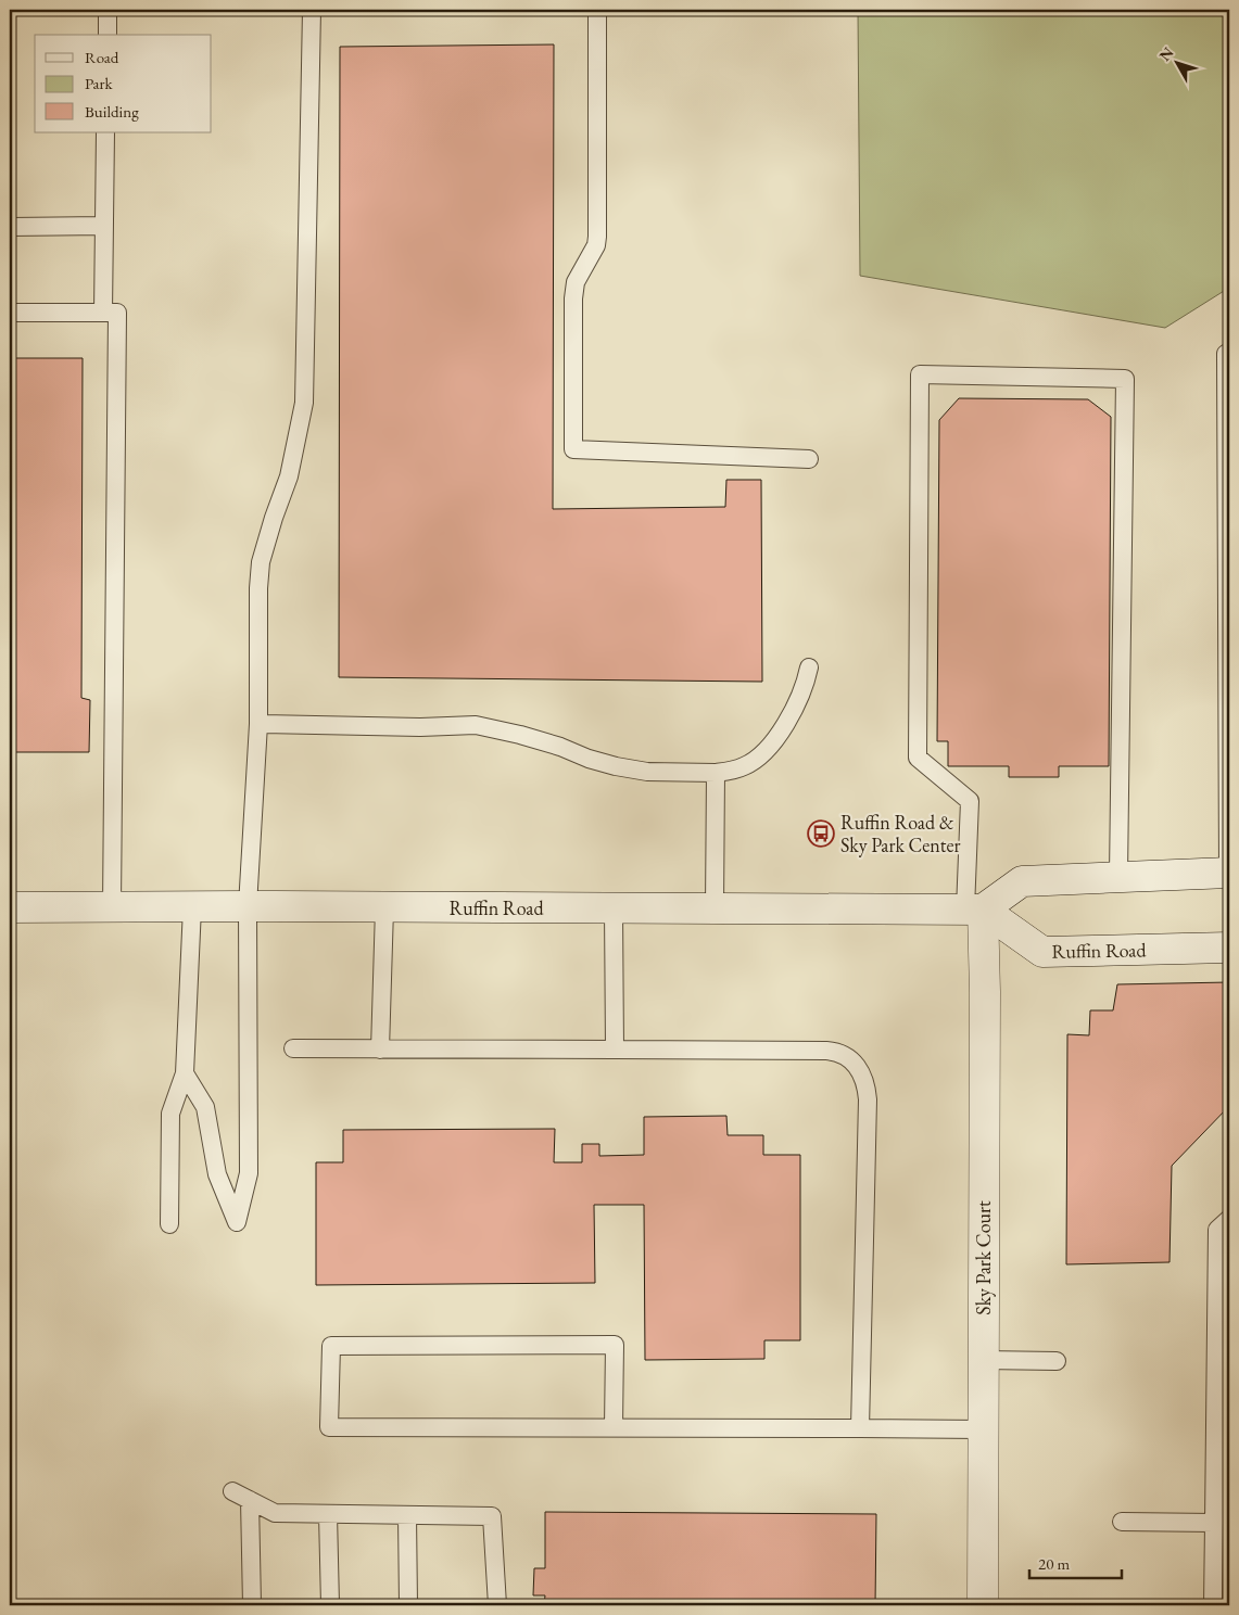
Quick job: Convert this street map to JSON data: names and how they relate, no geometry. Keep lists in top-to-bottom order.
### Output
{
  "streets": {
    "main road": ["Ruffin Road", "Sky Park Court"]
  },
  "crossings": [
    ["Ruffin Road", "Sky Park Court"]
  ],
  "places": {
    "bus stop": ["Ruffin Road & Sky Park Center"]
  },
  "legend": ["Road", "Park", "Building"],
  "scale_bar": "20 m",
  "north": "top left"
}
